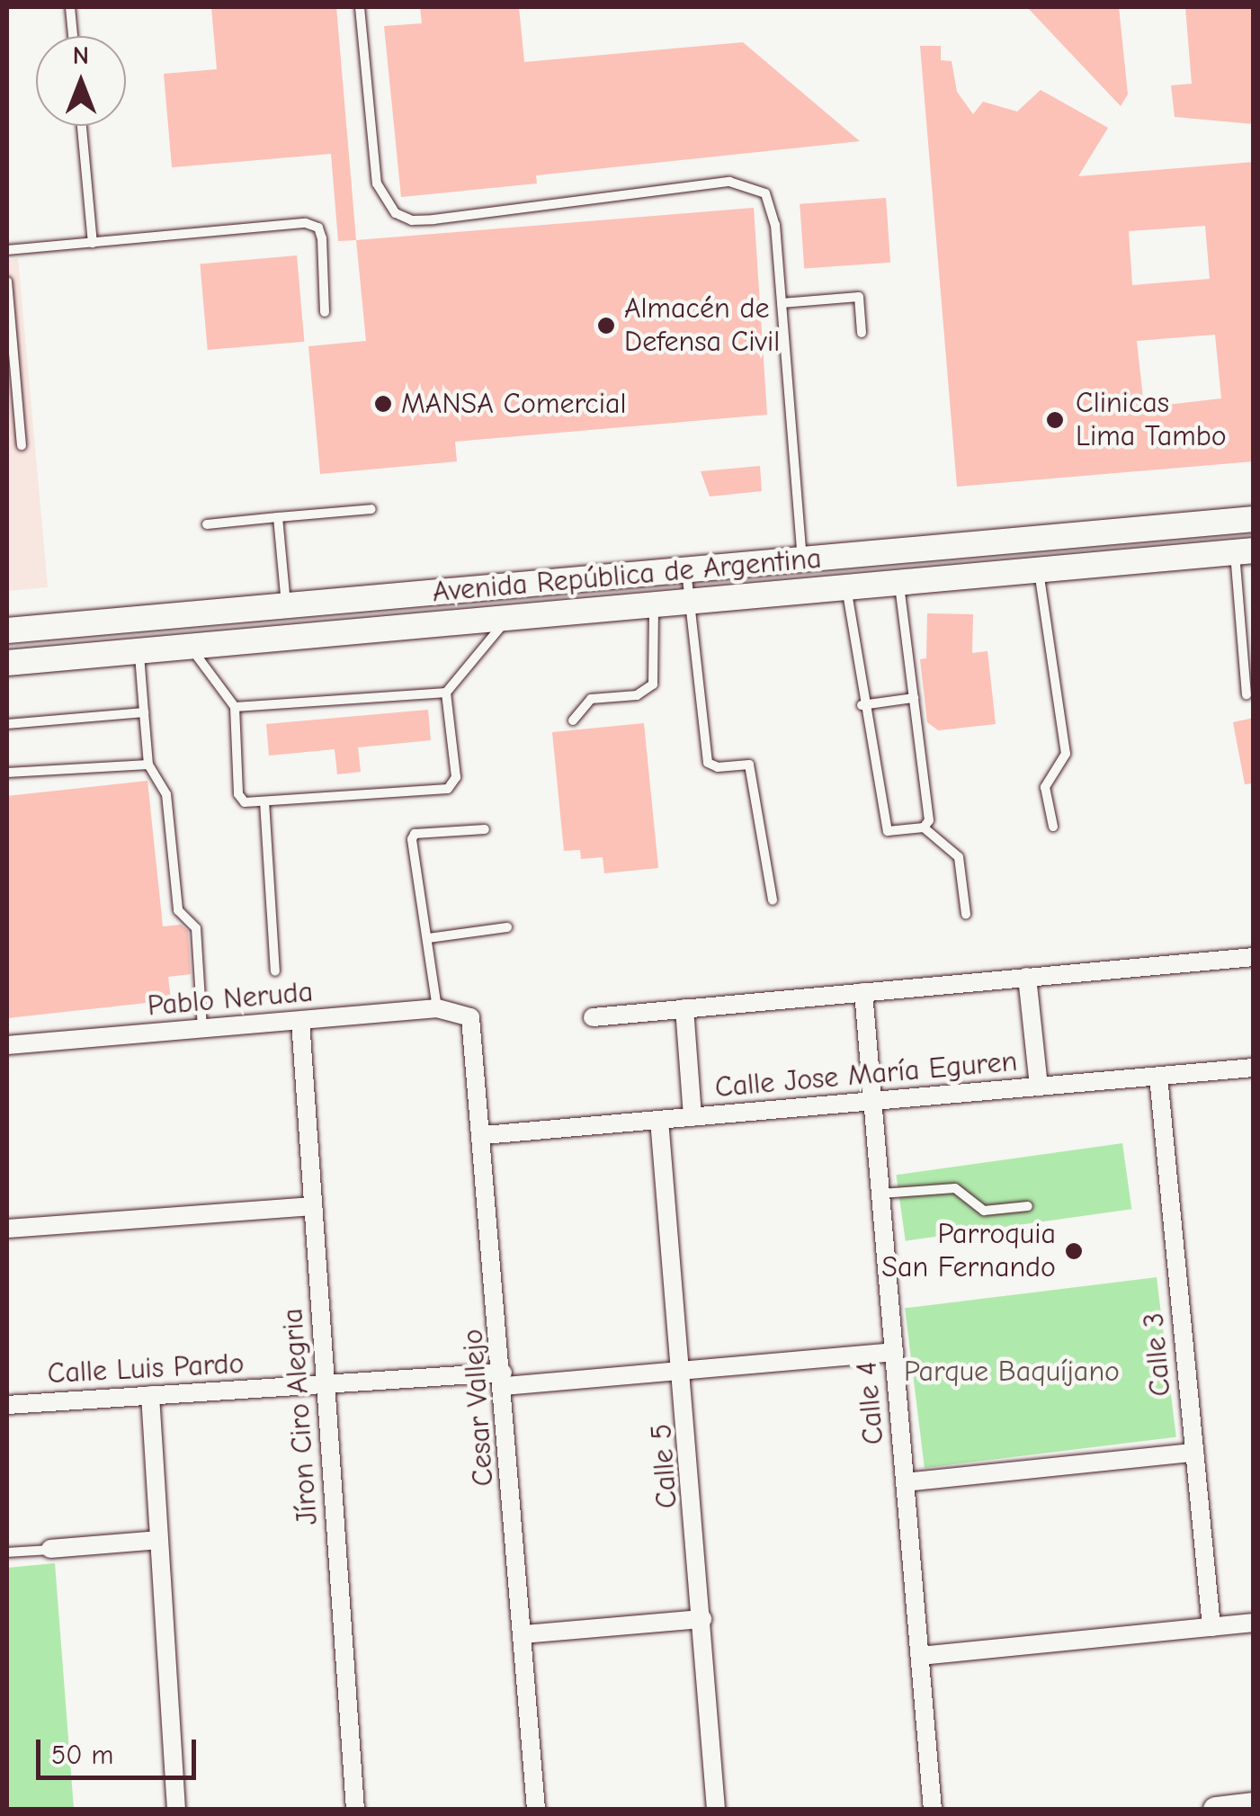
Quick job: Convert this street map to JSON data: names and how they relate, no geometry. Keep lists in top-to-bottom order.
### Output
{
  "streets": {
    "main road": ["Avenida República de Argentina"],
    "street": [
      "Pablo Neruda",
      "Calle Jose María Eguren",
      "Calle 3",
      "Calle Luis Pardo",
      "Calle 4",
      "Cesar Vallejo",
      "Jíron Ciro Alegria",
      "Calle 5"
    ]
  },
  "crossings": [
    ["Pablo Neruda", "Cesar Vallejo"],
    ["Pablo Neruda", "Jíron Ciro Alegria"],
    ["Calle Jose María Eguren", "Calle 3"],
    ["Calle Jose María Eguren", "Calle 4"],
    ["Calle Jose María Eguren", "Cesar Vallejo"],
    ["Calle Jose María Eguren", "Calle 5"],
    ["Calle Luis Pardo", "Calle 4"],
    ["Calle Luis Pardo", "Cesar Vallejo"],
    ["Calle Luis Pardo", "Jíron Ciro Alegria"],
    ["Calle Luis Pardo", "Calle 5"]
  ],
  "parks": ["Parque Baquíjano"],
  "places": [
    "Almacén de Defensa Civil",
    "MANSA Comercial",
    "Clinicas Lima Tambo",
    "Parroquia San Fernando"
  ],
  "scale_bar": "50 m",
  "north": "top"
}
